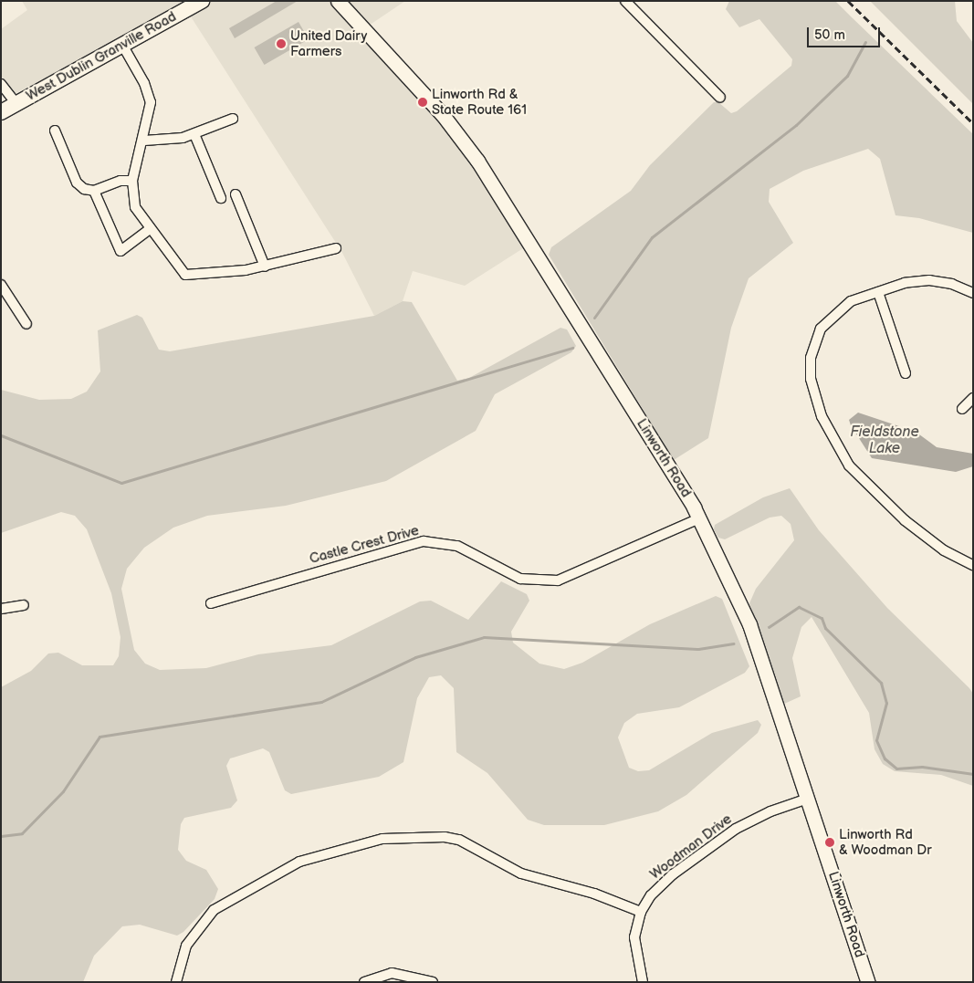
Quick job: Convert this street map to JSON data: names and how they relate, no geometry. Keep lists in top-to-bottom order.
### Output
{
  "streets": {
    "main road": ["West Dublin Granville Road", "Linworth Road"],
    "street": ["Castle Crest Drive", "Woodman Drive"]
  },
  "crossings": [
    ["Linworth Road", "Castle Crest Drive"],
    ["Linworth Road", "Woodman Drive"]
  ],
  "water": ["Fieldstone Lake"],
  "places": ["United Dairy Farmers", "Linworth Rd & State Route 161", "Linworth Rd & Woodman Dr"],
  "scale_bar": "50 m"
}
